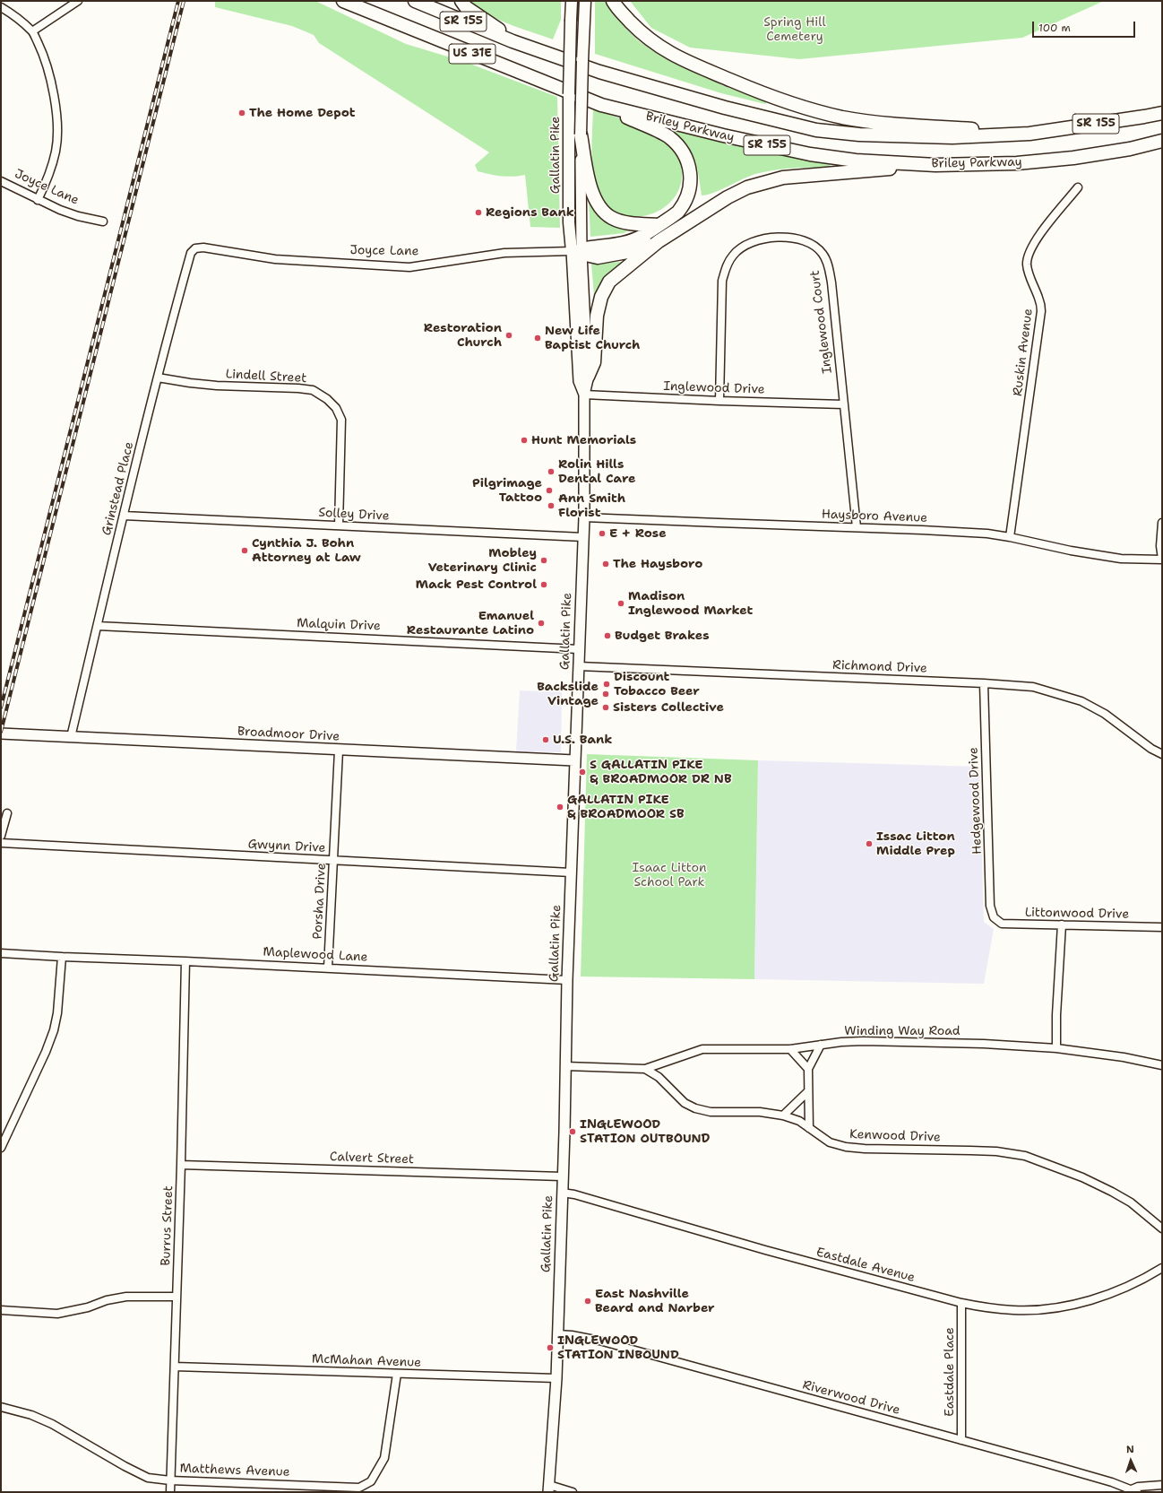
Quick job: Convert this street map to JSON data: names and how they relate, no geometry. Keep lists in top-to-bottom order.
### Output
{
  "streets": {
    "highway": ["SR 155", "US 31E", "Briley Parkway"],
    "main road": ["Gallatin Pike", "Broadmoor Drive"],
    "street": [
      "Joyce Lane",
      "Inglewood Court",
      "Ruskin Avenue",
      "Lindell Street",
      "Inglewood Drive",
      "Grinstead Place",
      "Solley Drive",
      "Haysboro Avenue",
      "Malquin Drive",
      "Richmond Drive",
      "Hedgewood Drive",
      "Gwynn Drive",
      "Porsha Drive",
      "Littonwood Drive",
      "Maplewood Lane",
      "Winding Way Road",
      "Kenwood Drive",
      "Calvert Street",
      "Burrus Street",
      "Eastdale Avenue",
      "McMahan Avenue",
      "Eastdale Place",
      "Riverwood Drive",
      "Matthews Avenue"
    ]
  },
  "crossings": [
    ["Gallatin Pike", "Joyce Lane"],
    ["Gallatin Pike", "Inglewood Drive"],
    ["Gallatin Pike", "Solley Drive"],
    ["Gallatin Pike", "Haysboro Avenue"],
    ["Gallatin Pike", "Malquin Drive"],
    ["Gallatin Pike", "Richmond Drive"],
    ["Gallatin Pike", "Broadmoor Drive"],
    ["Gallatin Pike", "Gwynn Drive"],
    ["Gallatin Pike", "Maplewood Lane"],
    ["Gallatin Pike", "Calvert Street"],
    ["Gallatin Pike", "Eastdale Avenue"],
    ["Gallatin Pike", "McMahan Avenue"],
    ["Gallatin Pike", "Riverwood Drive"],
    ["Joyce Lane", "Grinstead Place"],
    ["Inglewood Court", "Inglewood Drive"],
    ["Inglewood Court", "Haysboro Avenue"],
    ["Ruskin Avenue", "Haysboro Avenue"],
    ["Lindell Street", "Grinstead Place"],
    ["Lindell Street", "Solley Drive"],
    ["Grinstead Place", "Solley Drive"],
    ["Grinstead Place", "Malquin Drive"],
    ["Grinstead Place", "Broadmoor Drive"],
    ["Richmond Drive", "Hedgewood Drive"],
    ["Broadmoor Drive", "Porsha Drive"],
    ["Hedgewood Drive", "Littonwood Drive"],
    ["Gwynn Drive", "Porsha Drive"],
    ["Porsha Drive", "Maplewood Lane"],
    ["Maplewood Lane", "Burrus Street"],
    ["Winding Way Road", "Kenwood Drive"],
    ["Calvert Street", "Burrus Street"],
    ["Burrus Street", "McMahan Avenue"],
    ["Burrus Street", "Matthews Avenue"],
    ["Eastdale Avenue", "Eastdale Place"],
    ["McMahan Avenue", "Matthews Avenue"],
    ["Eastdale Place", "Riverwood Drive"]
  ],
  "parks": ["Spring Hill Cemetery", "Isaac Litton School Park"],
  "places": [
    "The Home Depot",
    "Regions Bank",
    "Restoration Church",
    "New Life Baptist Church",
    "Hunt Memorials",
    "Rolin Hills Dental Care",
    "Pilgrimage Tattoo",
    "Ann Smith Florist",
    "E + Rose",
    "Cynthia J. Bohn Attorney at Law",
    "Mobley Veterinary Clinic",
    "The Haysboro",
    "Mack Pest Control",
    "Madison Inglewood Market",
    "Emanuel Restaurante Latino",
    "Budget Brakes",
    "Discount Tobacco Beer",
    "Backslide Vintage",
    "Sisters Collective",
    "U.S. Bank",
    "S GALLATIN PIKE & BROADMOOR DR NB",
    "GALLATIN PIKE & BROADMOOR SB",
    "Issac Litton Middle Prep",
    "INGLEWOOD STATION OUTBOUND",
    "East Nashville Beard and Narber",
    "INGLEWOOD STATION INBOUND"
  ],
  "scale_bar": "100 m",
  "north": "top"
}
